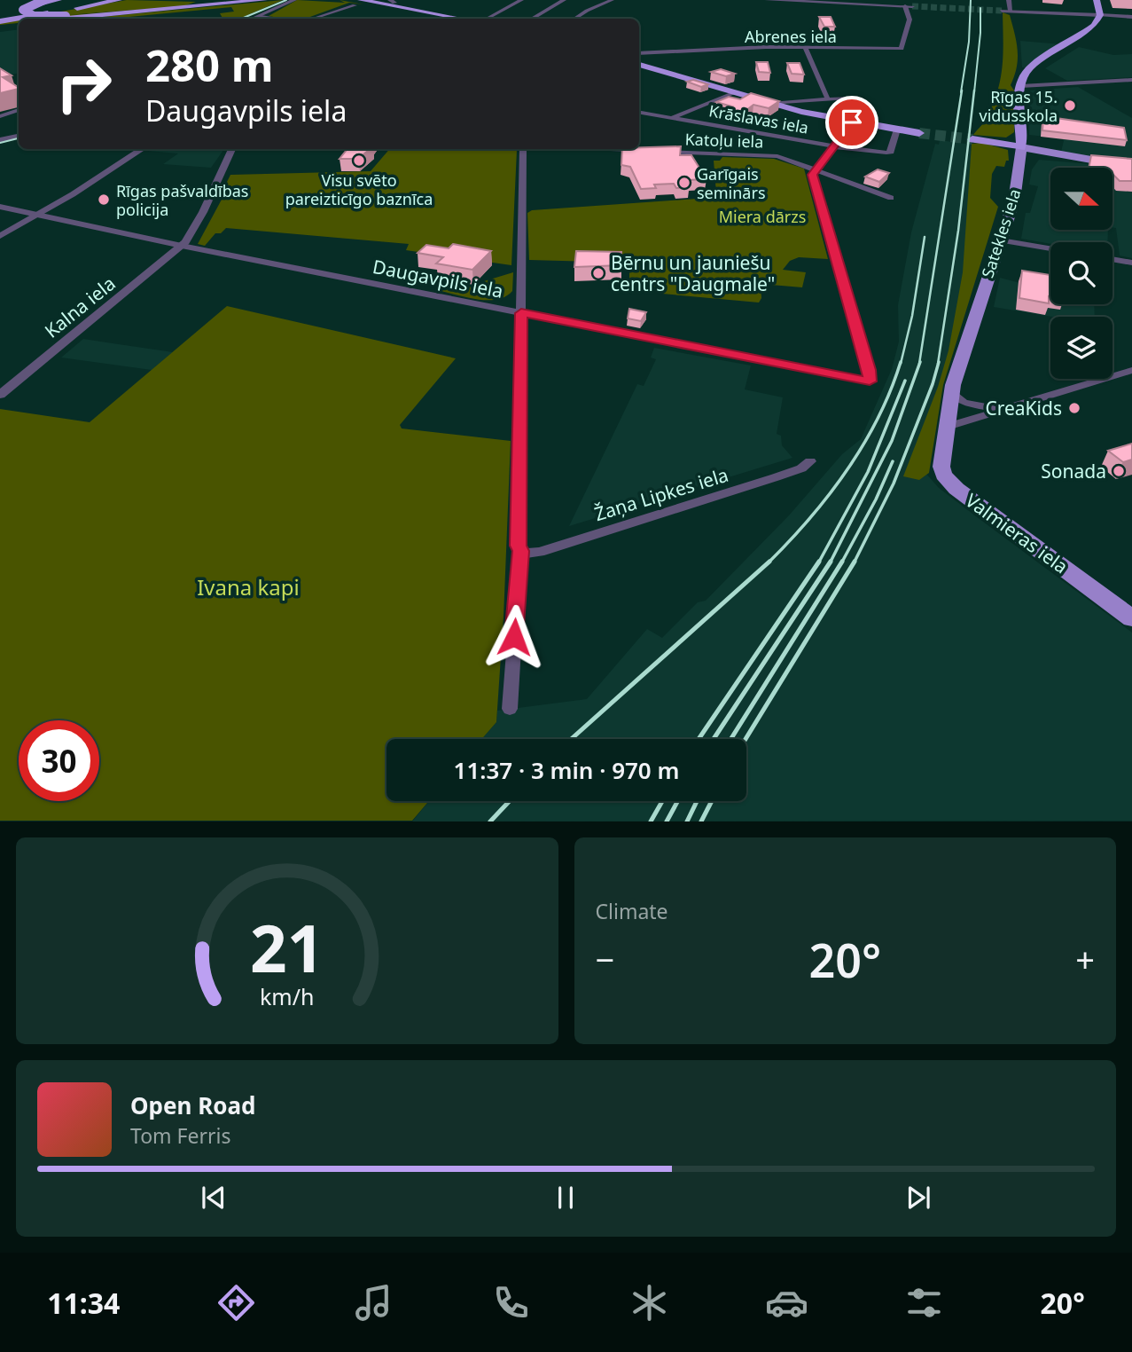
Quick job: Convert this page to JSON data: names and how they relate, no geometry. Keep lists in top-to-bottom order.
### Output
{
  "streets": {
    "highway": ["Satekles iela"],
    "main road": ["Valmieras iela"],
    "street": [
      "Abrenes iela",
      "Krāslavas iela",
      "Katoļu iela",
      "Daugavpils iela",
      "Kalna iela",
      "Žaņa Lipkes iela"
    ]
  },
  "crossings": [
    ["Katoļu iela", "Daugavpils iela"],
    ["Satekles iela", "Valmieras iela"],
    ["Daugavpils iela", "Kalna iela"]
  ],
  "parks": ["Miera dārzs", "Ivana kapi"],
  "places": [
    "Rīgas 15. vidusskola",
    "Visu svēto pareizticīgo baznīca",
    "Garīgais seminārs",
    "Rīgas pašvaldības policija",
    "Bērnu un jauniešu centrs \"Daugmale\"",
    "CreaKids",
    "Sonada"
  ],
  "north": "right",
  "page": {
    "turn": ["280 m", "Daugavpils iela"],
    "limit": "30",
    "trip": "11:37 · 3 min · 970 m",
    "tile": "Climate",
    "heat": ["−", "20°", "+"],
    "song": ["Open Road", "Tom Ferris"],
    "tabs": ["11:34", "20°"],
    "gauge": ["21", "km/h"]
  }
}
